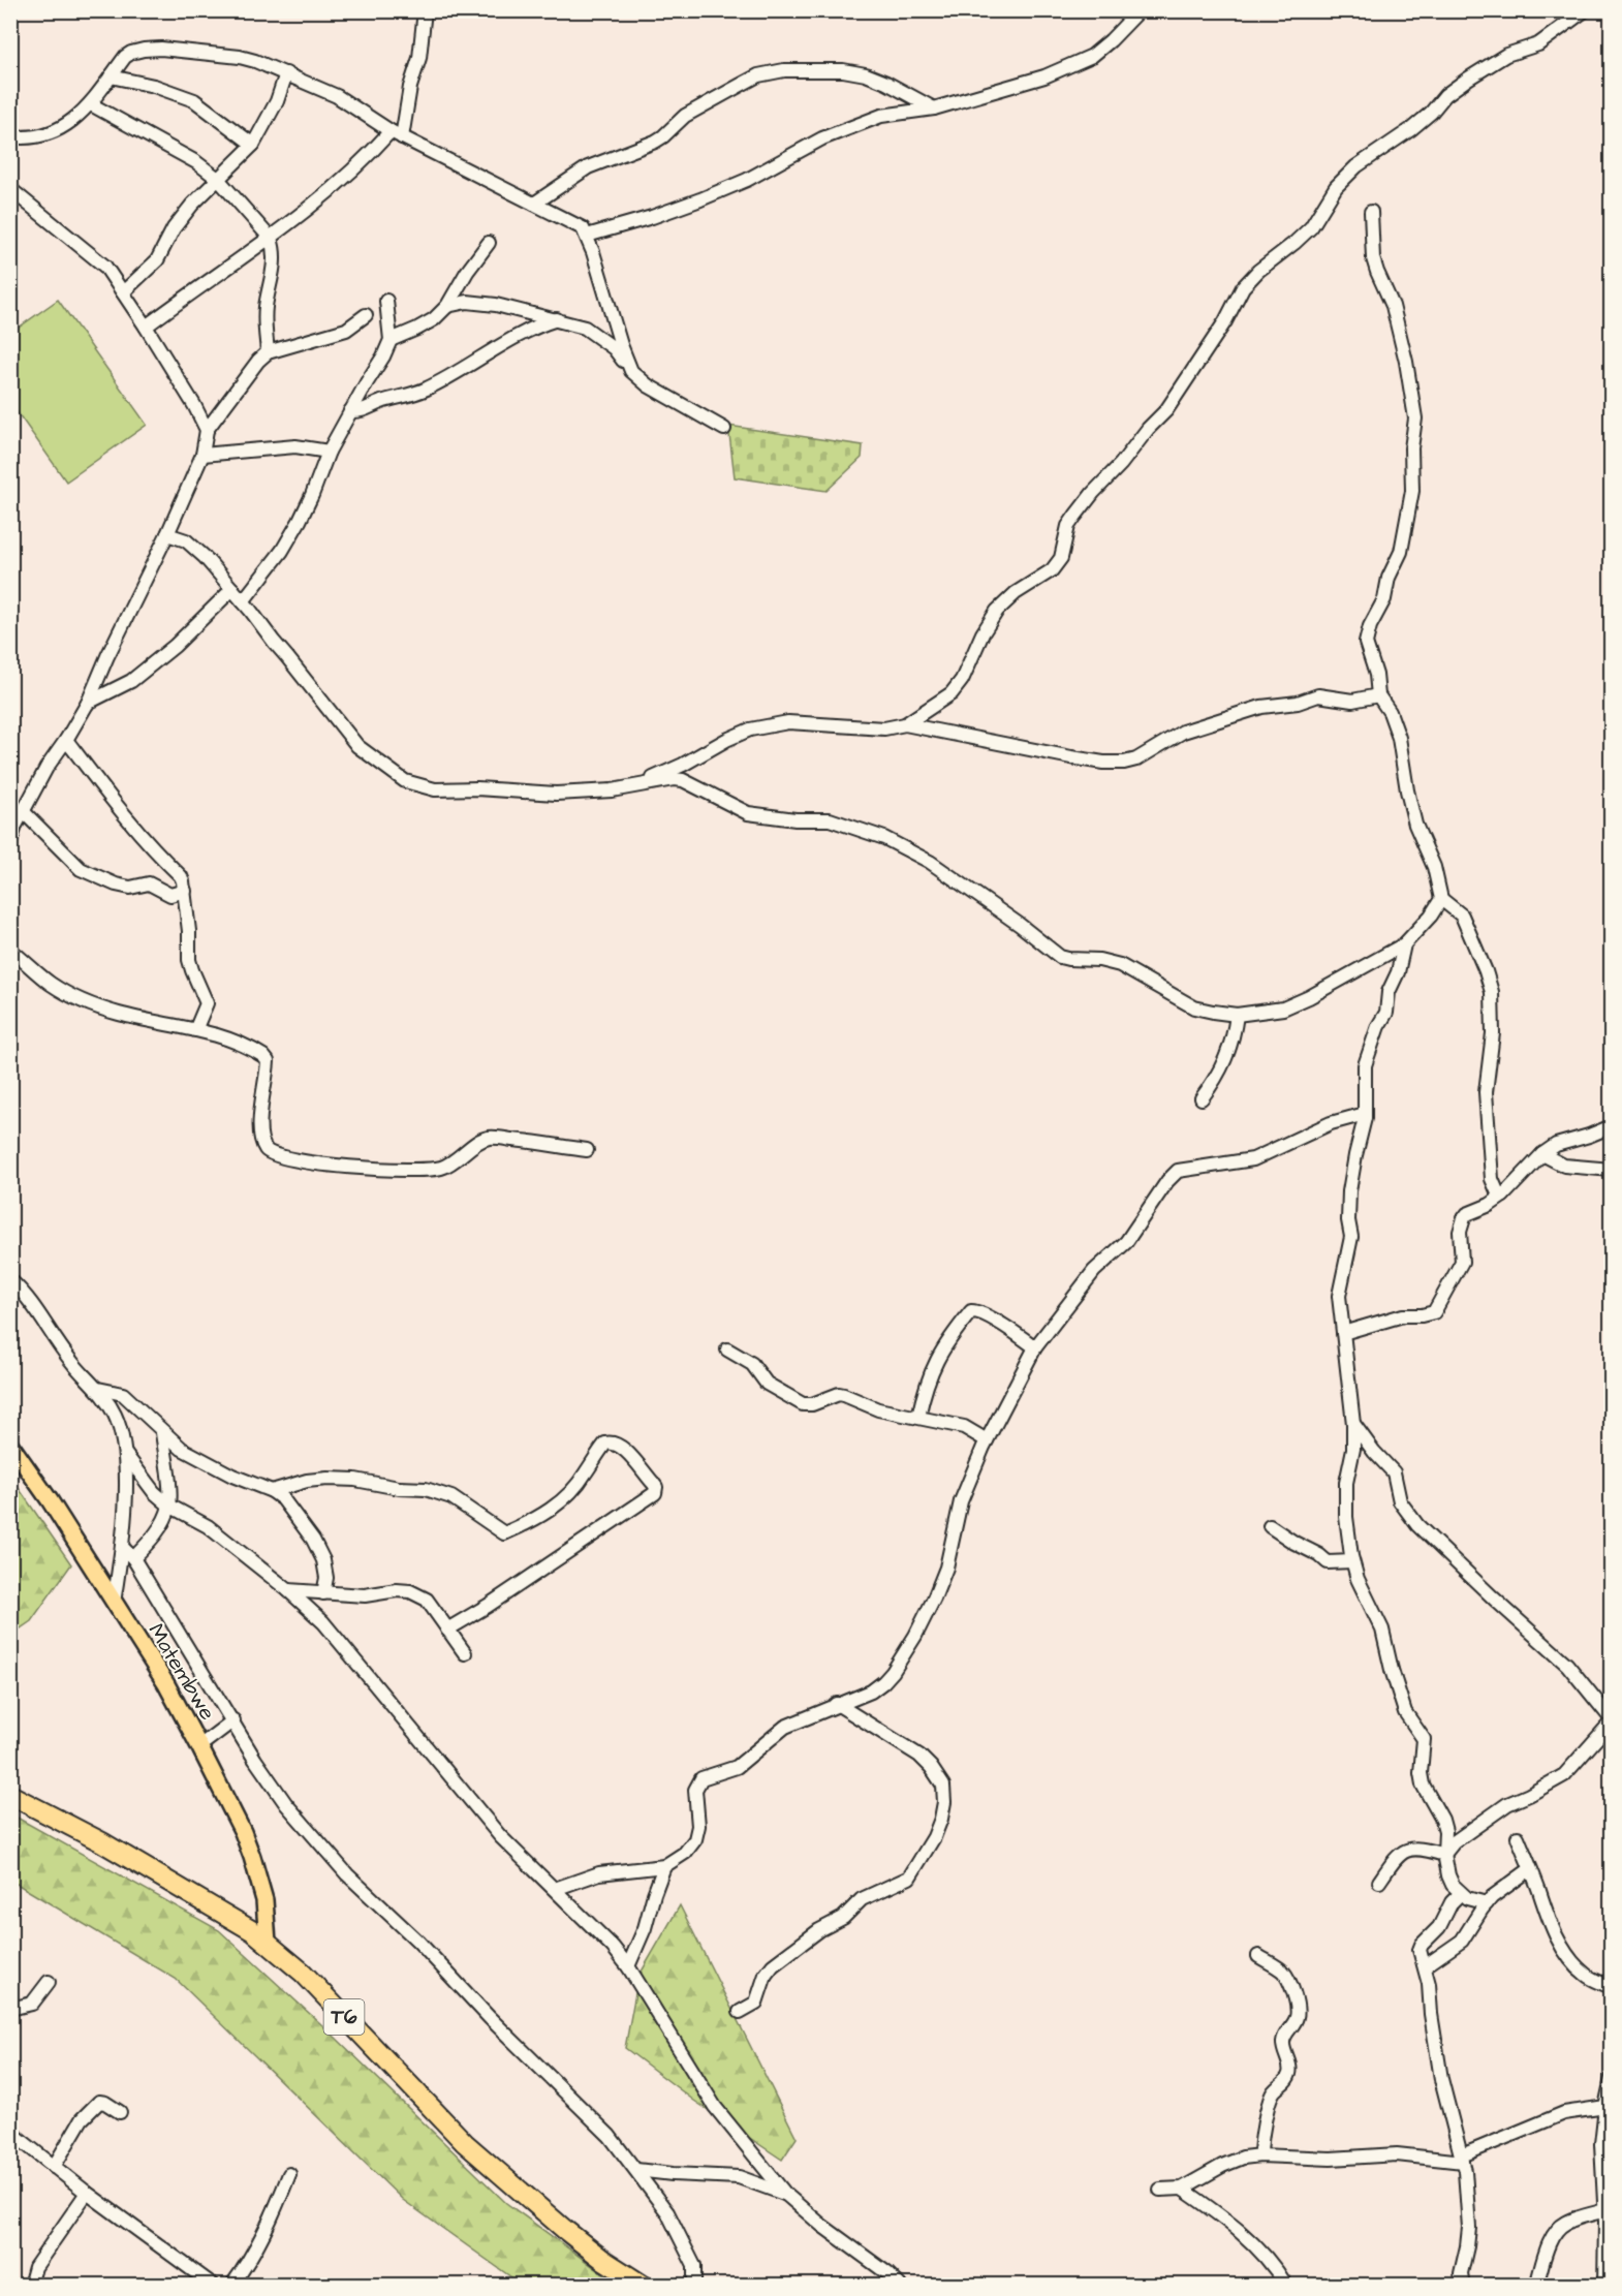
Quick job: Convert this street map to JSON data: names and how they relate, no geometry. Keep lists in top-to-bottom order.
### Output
{
  "streets": {
    "highway": ["T6"],
    "main road": ["Matembwe"]
  },
  "crossings": [
    ["Matembwe", "T6"]
  ]
}
